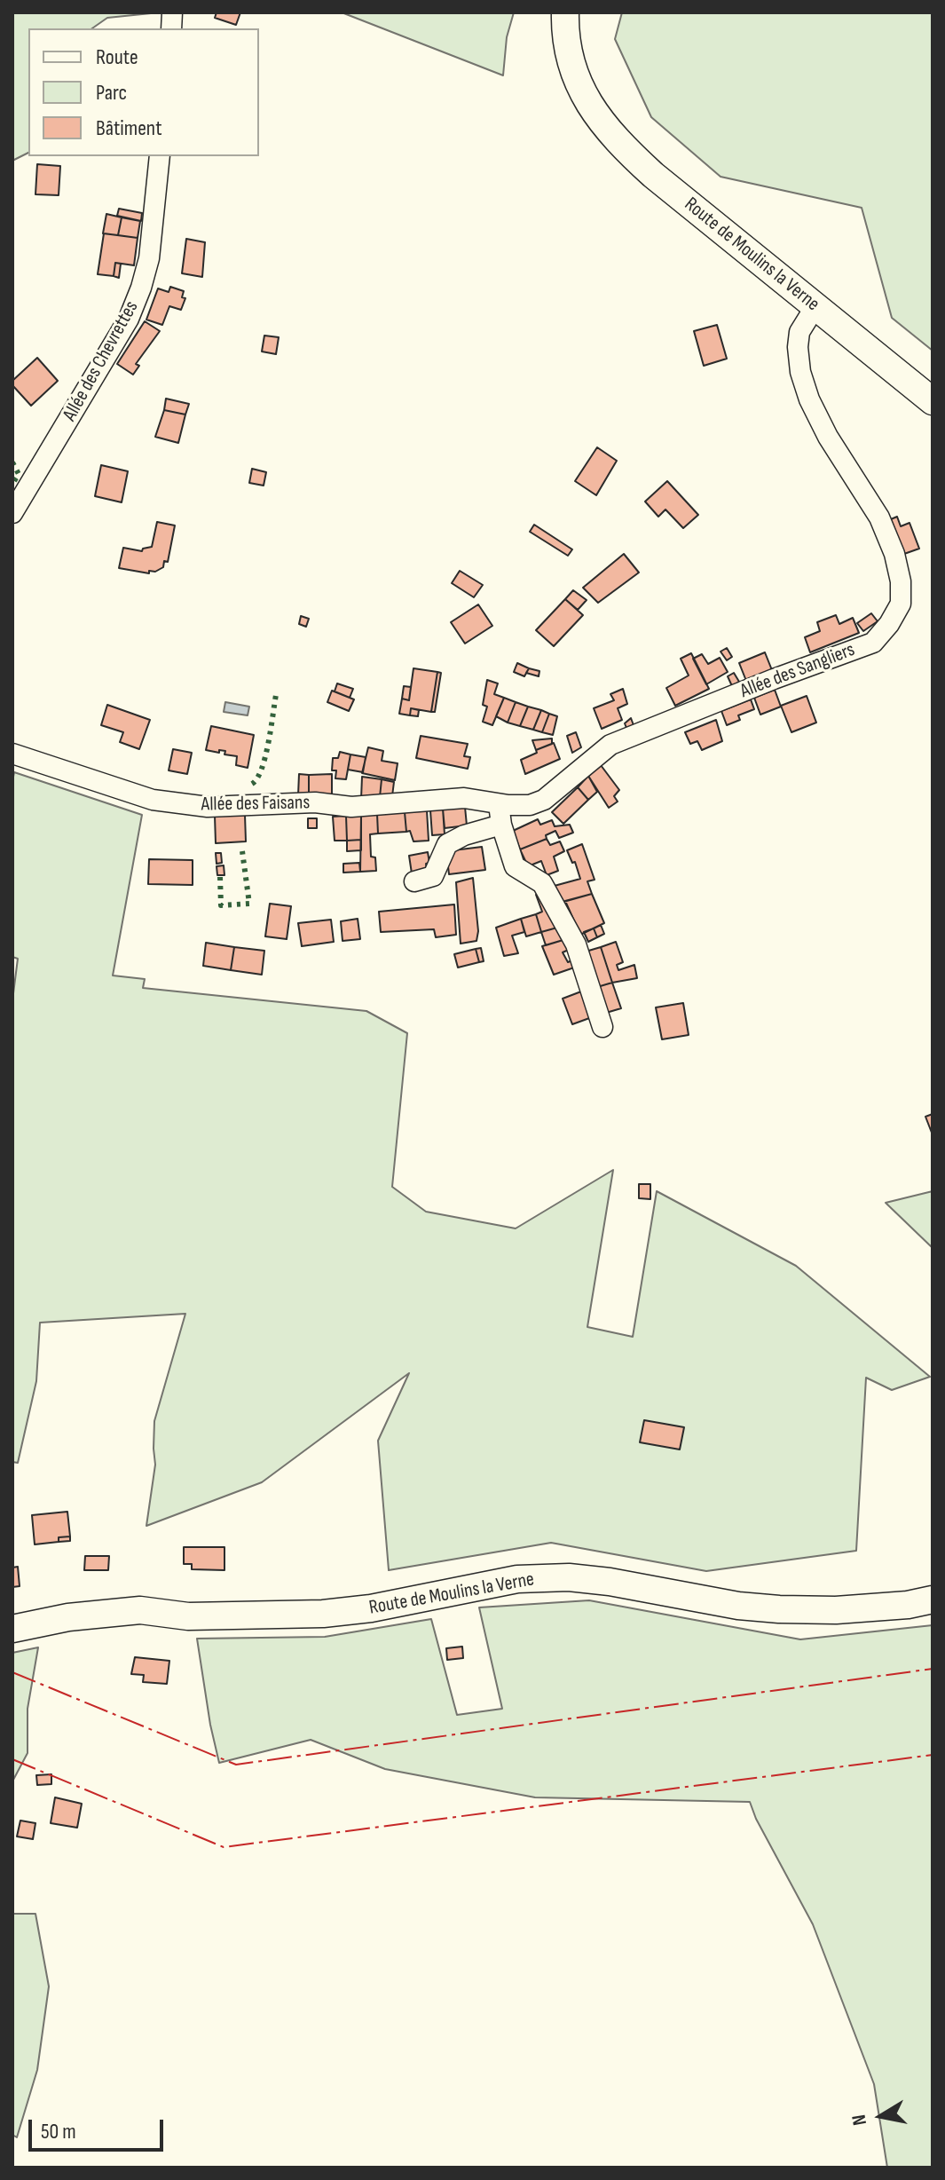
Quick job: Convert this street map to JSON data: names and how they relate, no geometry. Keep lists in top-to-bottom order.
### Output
{
  "streets": {
    "main road": ["Route de Moulins la Verne"],
    "street": ["Allée des Chevrettes", "Allée des Sangliers", "Allée des Faisans"]
  },
  "crossings": [
    ["Route de Moulins la Verne", "Allée des Sangliers"],
    ["Allée des Sangliers", "Allée des Faisans"]
  ],
  "legend": ["Route", "Parc", "Bâtiment"],
  "scale_bar": "50 m",
  "north": "left"
}
